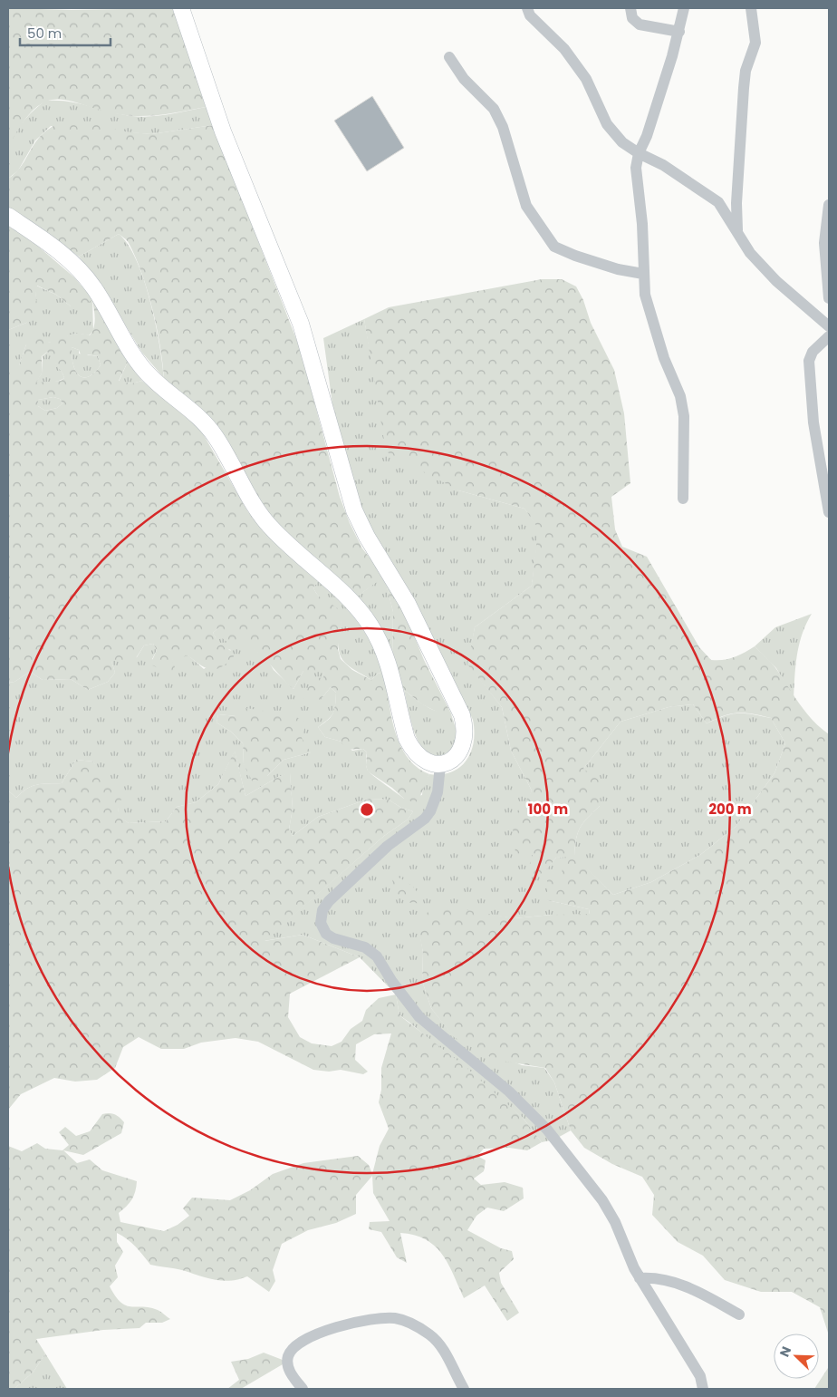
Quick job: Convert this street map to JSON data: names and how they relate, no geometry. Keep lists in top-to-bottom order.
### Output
{
  "scale_bar": "50 m",
  "north": "top left",
  "rings": ["100 m", "200 m"]
}
